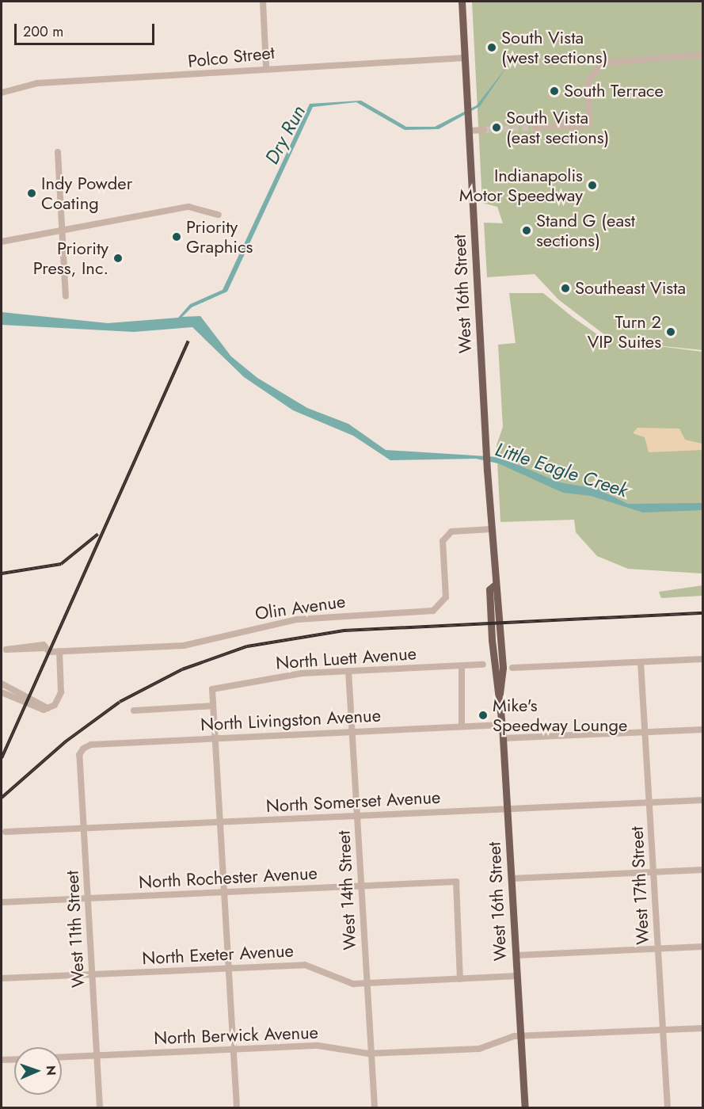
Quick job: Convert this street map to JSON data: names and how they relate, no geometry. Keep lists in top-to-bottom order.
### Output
{
  "streets": {
    "main road": ["West 16th Street"],
    "street": [
      "Polco Street",
      "Olin Avenue",
      "North Luett Avenue",
      "North Livingston Avenue",
      "North Somerset Avenue",
      "North Rochester Avenue",
      "West 17th Street",
      "West 14th Street",
      "West 11th Street",
      "North Exeter Avenue",
      "North Berwick Avenue"
    ]
  },
  "crossings": [
    ["Polco Street", "West 16th Street"],
    ["West 16th Street", "Olin Avenue"],
    ["West 16th Street", "North Livingston Avenue"],
    ["West 16th Street", "North Somerset Avenue"],
    ["West 16th Street", "North Exeter Avenue"],
    ["West 16th Street", "North Berwick Avenue"],
    ["North Luett Avenue", "West 14th Street"],
    ["North Livingston Avenue", "West 14th Street"],
    ["North Livingston Avenue", "West 11th Street"],
    ["North Somerset Avenue", "West 17th Street"],
    ["North Somerset Avenue", "West 14th Street"],
    ["North Somerset Avenue", "West 11th Street"],
    ["North Rochester Avenue", "West 14th Street"],
    ["North Rochester Avenue", "West 11th Street"],
    ["North Rochester Avenue", "North Exeter Avenue"],
    ["West 17th Street", "North Berwick Avenue"],
    ["West 14th Street", "North Exeter Avenue"],
    ["West 14th Street", "North Berwick Avenue"],
    ["West 11th Street", "North Exeter Avenue"],
    ["West 11th Street", "North Berwick Avenue"]
  ],
  "water": ["Dry Run", "Little Eagle Creek"],
  "places": [
    "South Vista (west sections)",
    "South Terrace",
    "South Vista (east sections)",
    "Indianapolis Motor Speedway",
    "Indy Powder Coating",
    "Stand G (east sections)",
    "Priority Graphics",
    "Priority Press, Inc.",
    "Southeast Vista",
    "Turn 2 VIP Suites",
    "Mike's Speedway Lounge"
  ],
  "scale_bar": "200 m",
  "north": "right"
}
